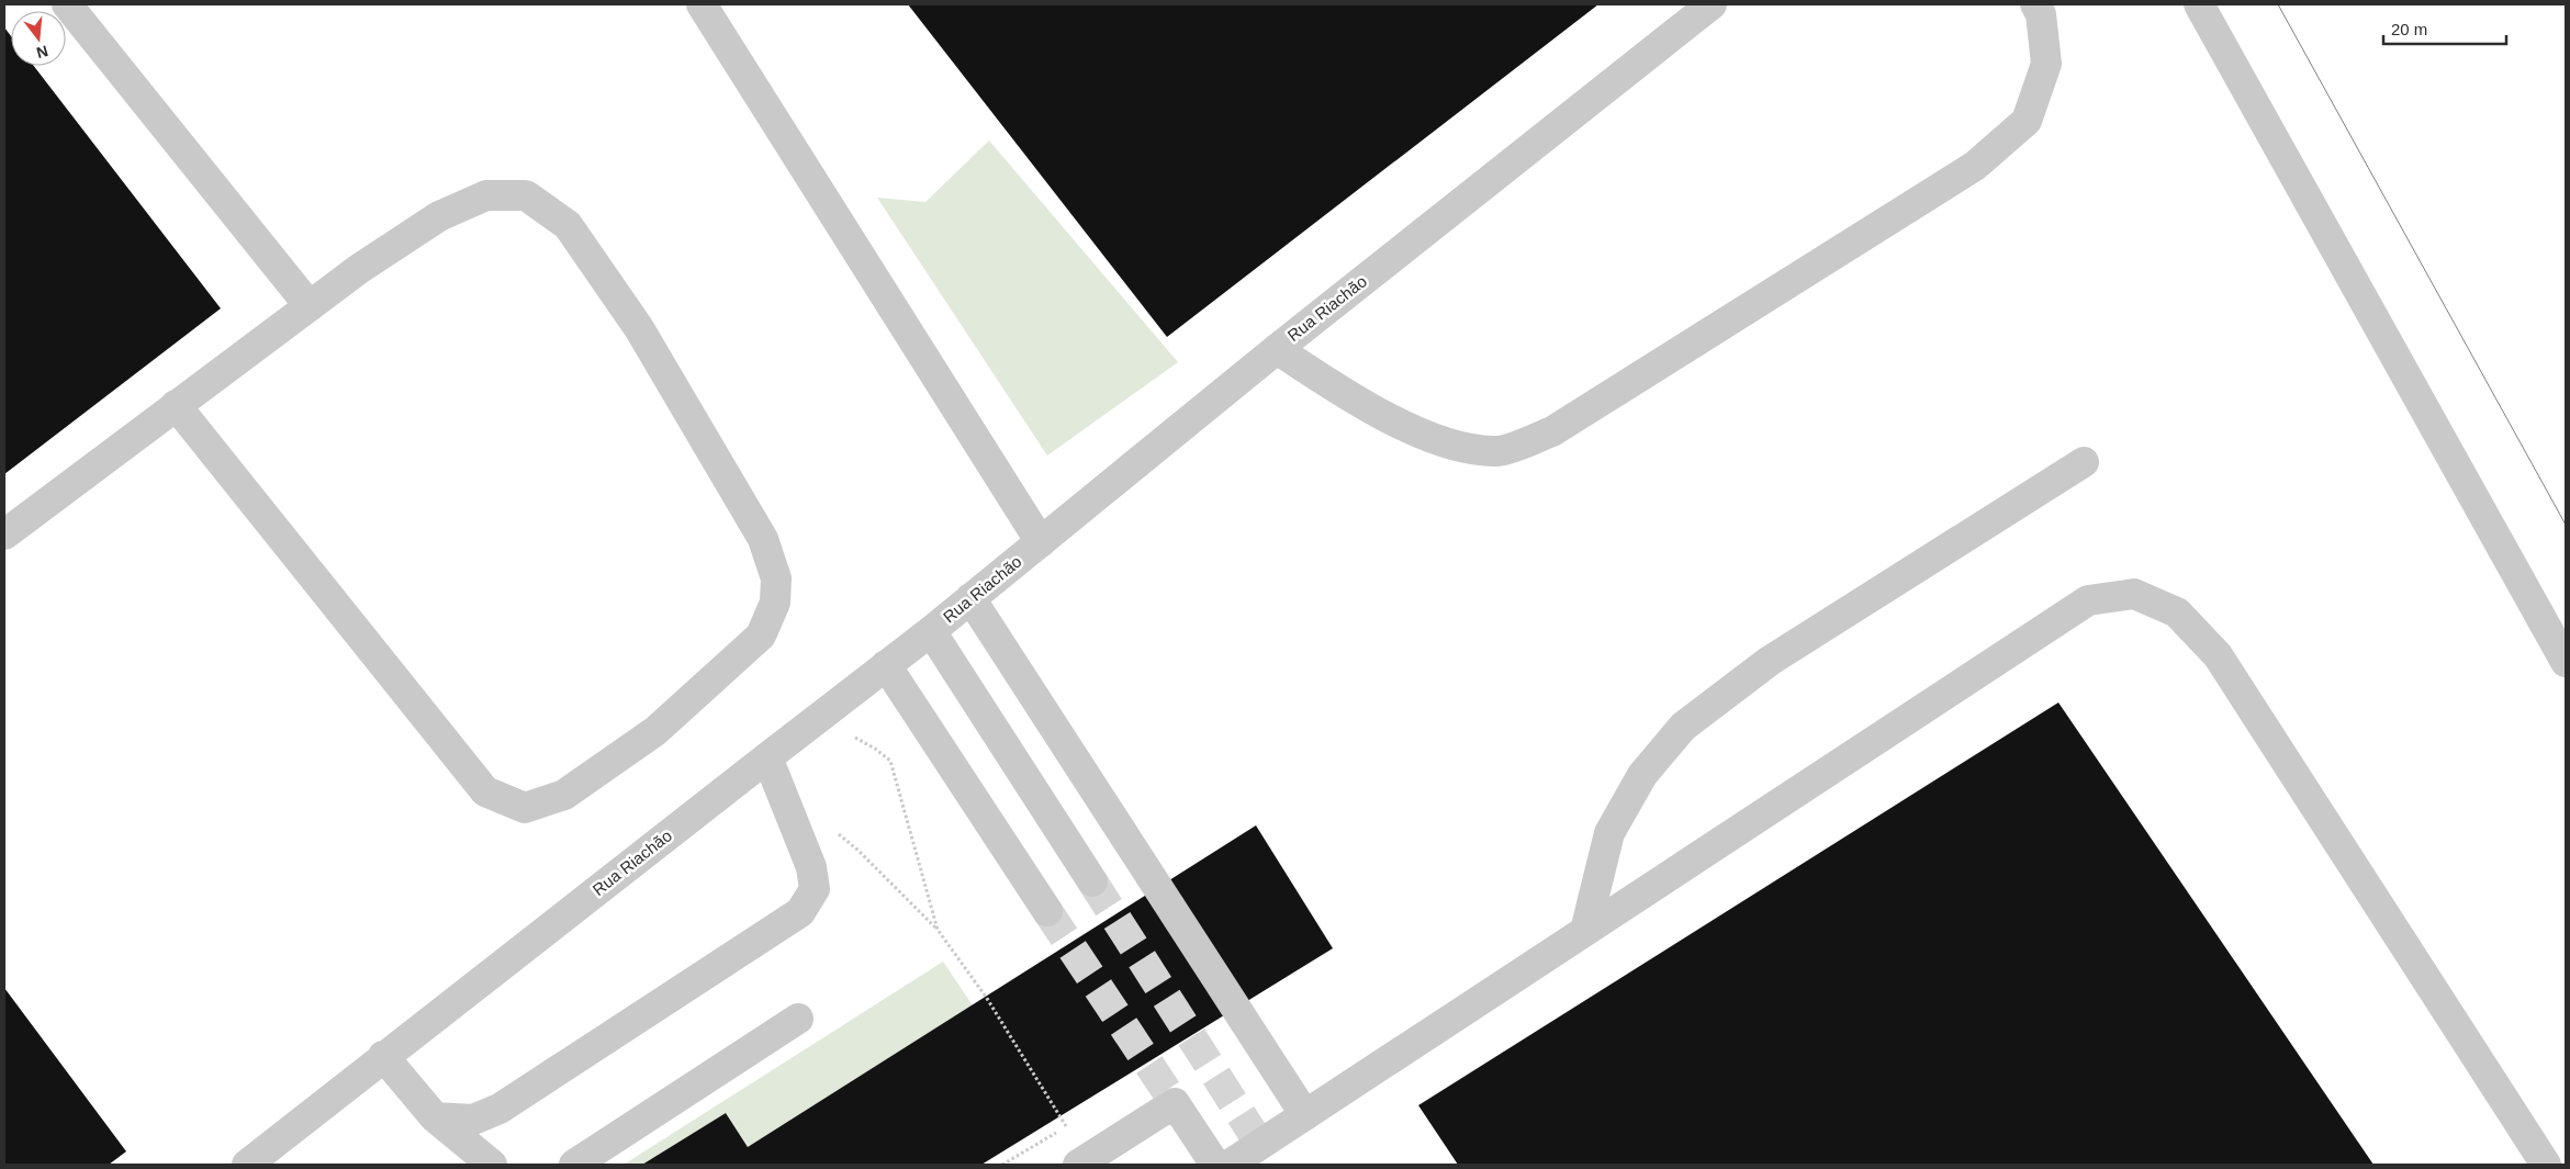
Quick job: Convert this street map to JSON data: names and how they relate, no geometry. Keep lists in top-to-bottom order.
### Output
{
  "streets": {
    "street": ["Rua Riachão"]
  },
  "scale_bar": "20 m",
  "north": "bottom"
}
